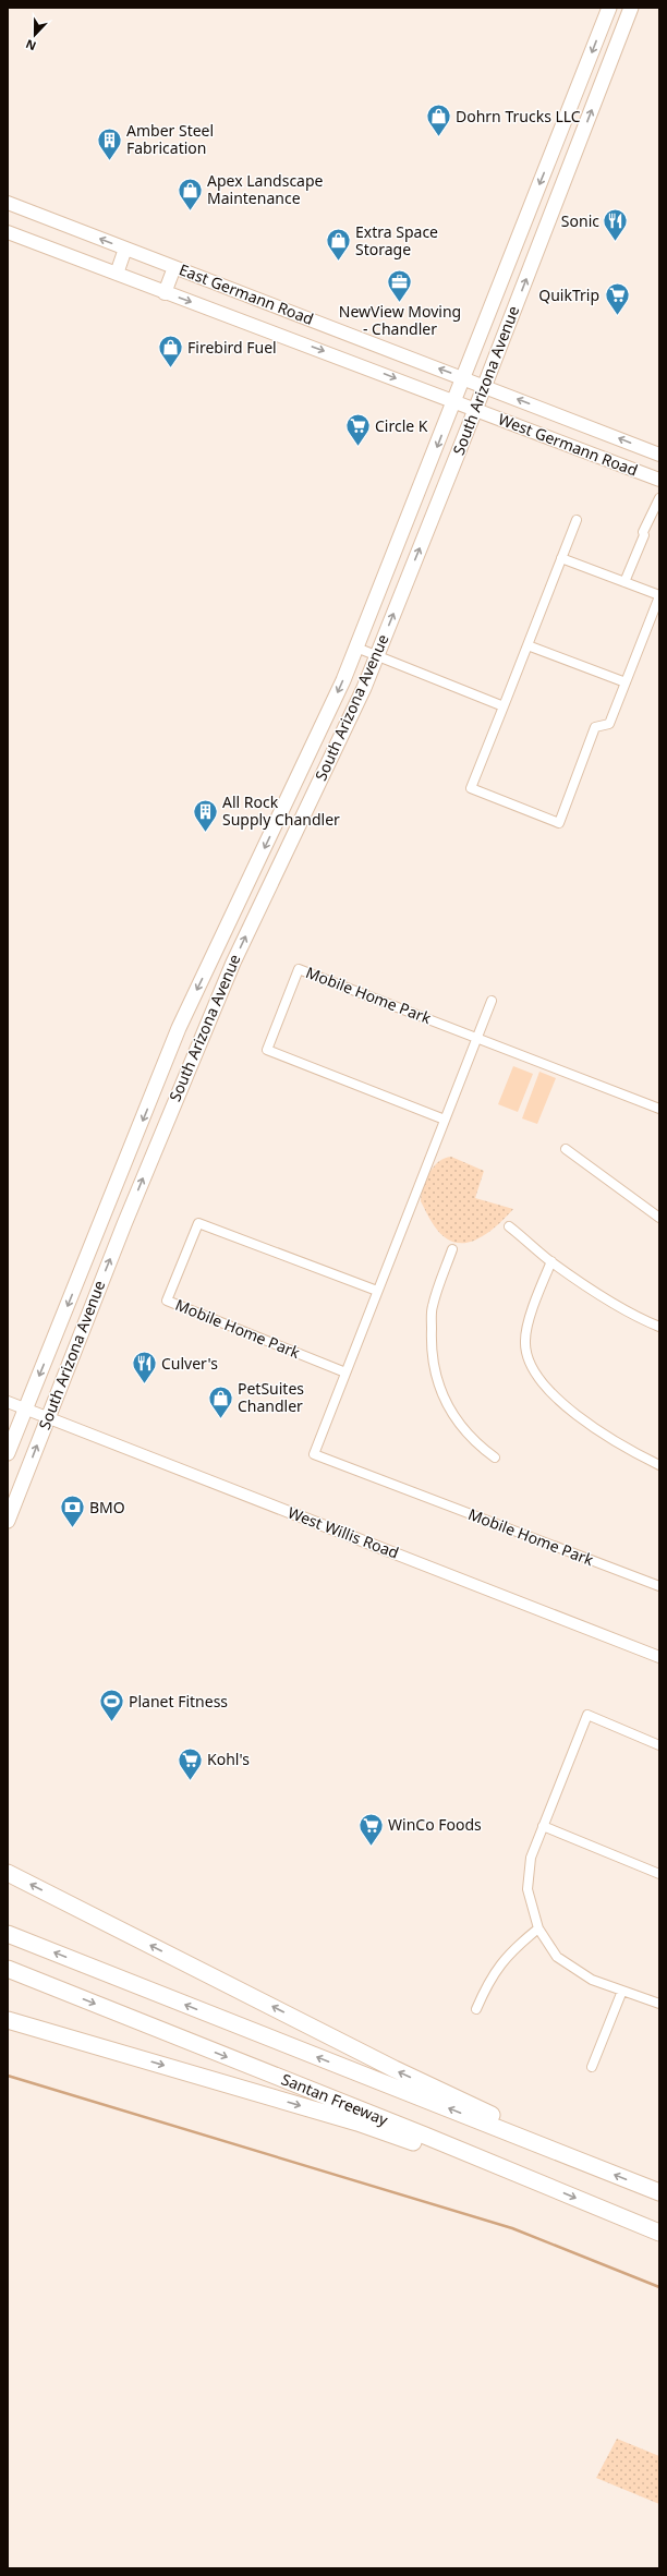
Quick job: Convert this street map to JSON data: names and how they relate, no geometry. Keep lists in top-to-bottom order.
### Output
{
  "streets": {
    "highway": ["Santan Freeway"],
    "main road": ["East Germann Road", "South Arizona Avenue", "West Germann Road"],
    "street": ["Mobile Home Park", "West Willis Road"]
  },
  "crossings": [
    ["East Germann Road", "South Arizona Avenue"],
    ["East Germann Road", "West Germann Road"],
    ["South Arizona Avenue", "West Germann Road"],
    ["South Arizona Avenue", "West Willis Road"]
  ],
  "places": {
    "shop": [
      "Dohrn Trucks LLC",
      "Apex Landscape Maintenance",
      "Extra Space Storage",
      "Firebird Fuel",
      "PetSuites Chandler"
    ],
    "building": ["Amber Steel Fabrication", "All Rock Supply Chandler"],
    "restaurant": ["Sonic", "Culver's"],
    "office": ["NewView Moving - Chandler"],
    "supermarket": [
      "QuikTrip",
      "Circle K",
      "Kohl's",
      "WinCo Foods"
    ],
    "bank": ["BMO"],
    "sports": ["Planet Fitness"]
  },
  "north": "bottom"
}
